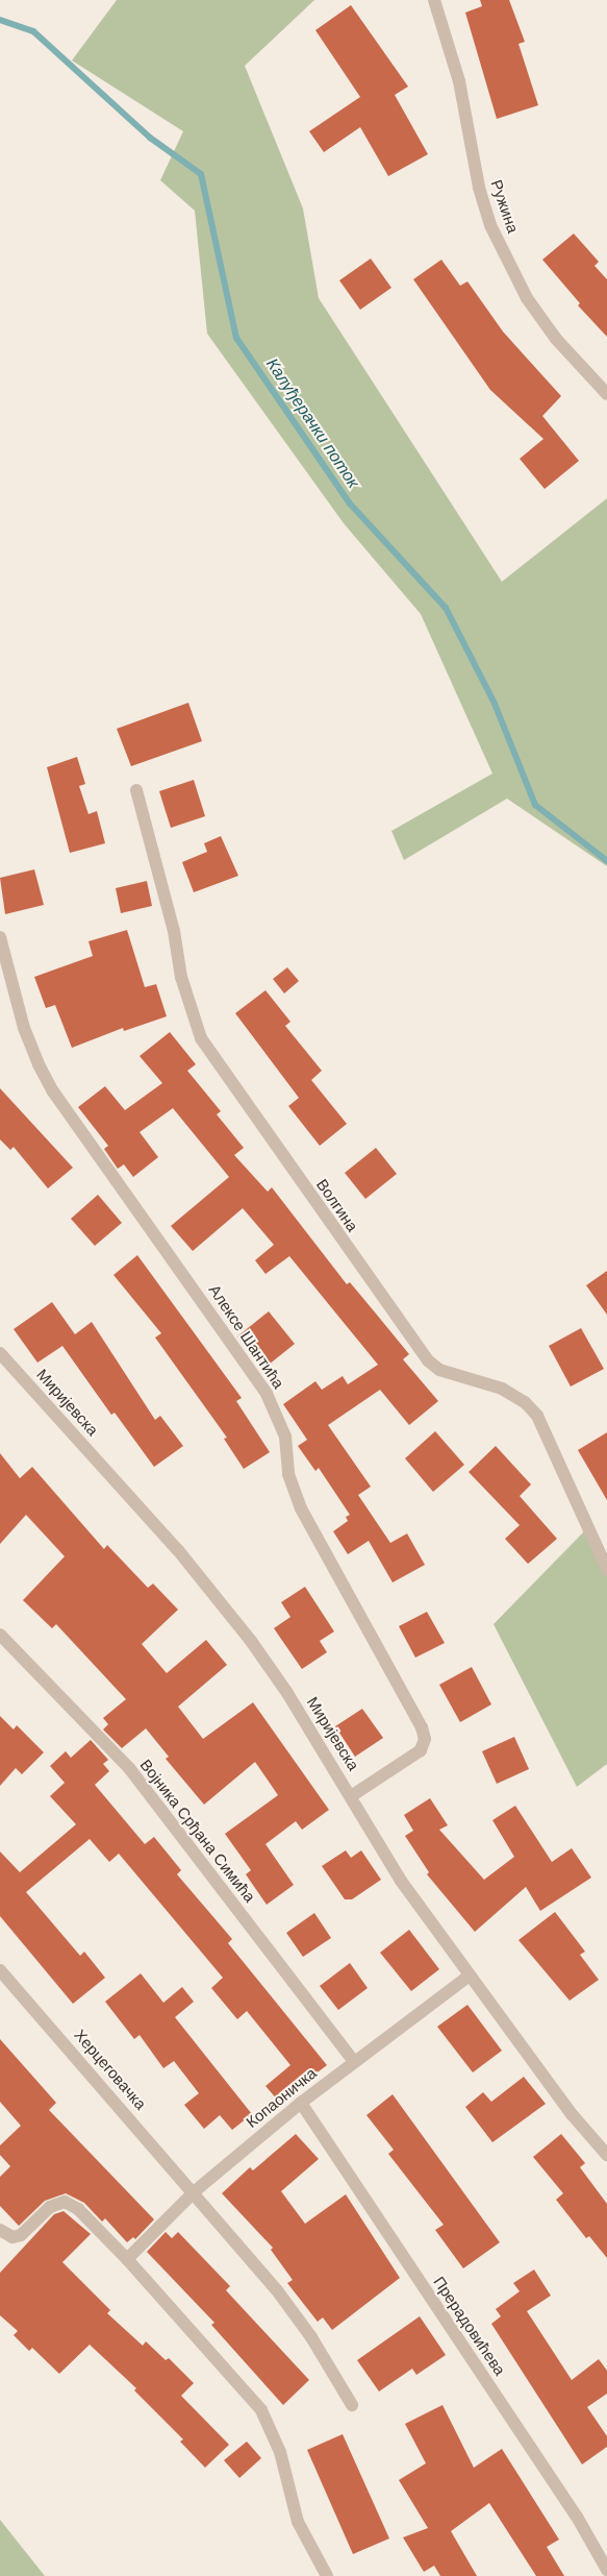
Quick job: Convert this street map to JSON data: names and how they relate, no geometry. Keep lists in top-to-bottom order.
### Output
{
  "streets": {
    "street": [
      "Ружина",
      "Волгина",
      "Алексе Шантића",
      "Миријевска",
      "Војника Срђана Симића",
      "Херцеговачка",
      "Копаоничка",
      "Прерадовићева"
    ]
  },
  "crossings": [
    ["Алексе Шантића", "Миријевска"],
    ["Миријевска", "Копаоничка"],
    ["Војника Срђана Симића", "Копаоничка"],
    ["Херцеговачка", "Копаоничка"],
    ["Копаоничка", "Прерадовићева"]
  ],
  "water": ["Калуђерачки поток"]
}
